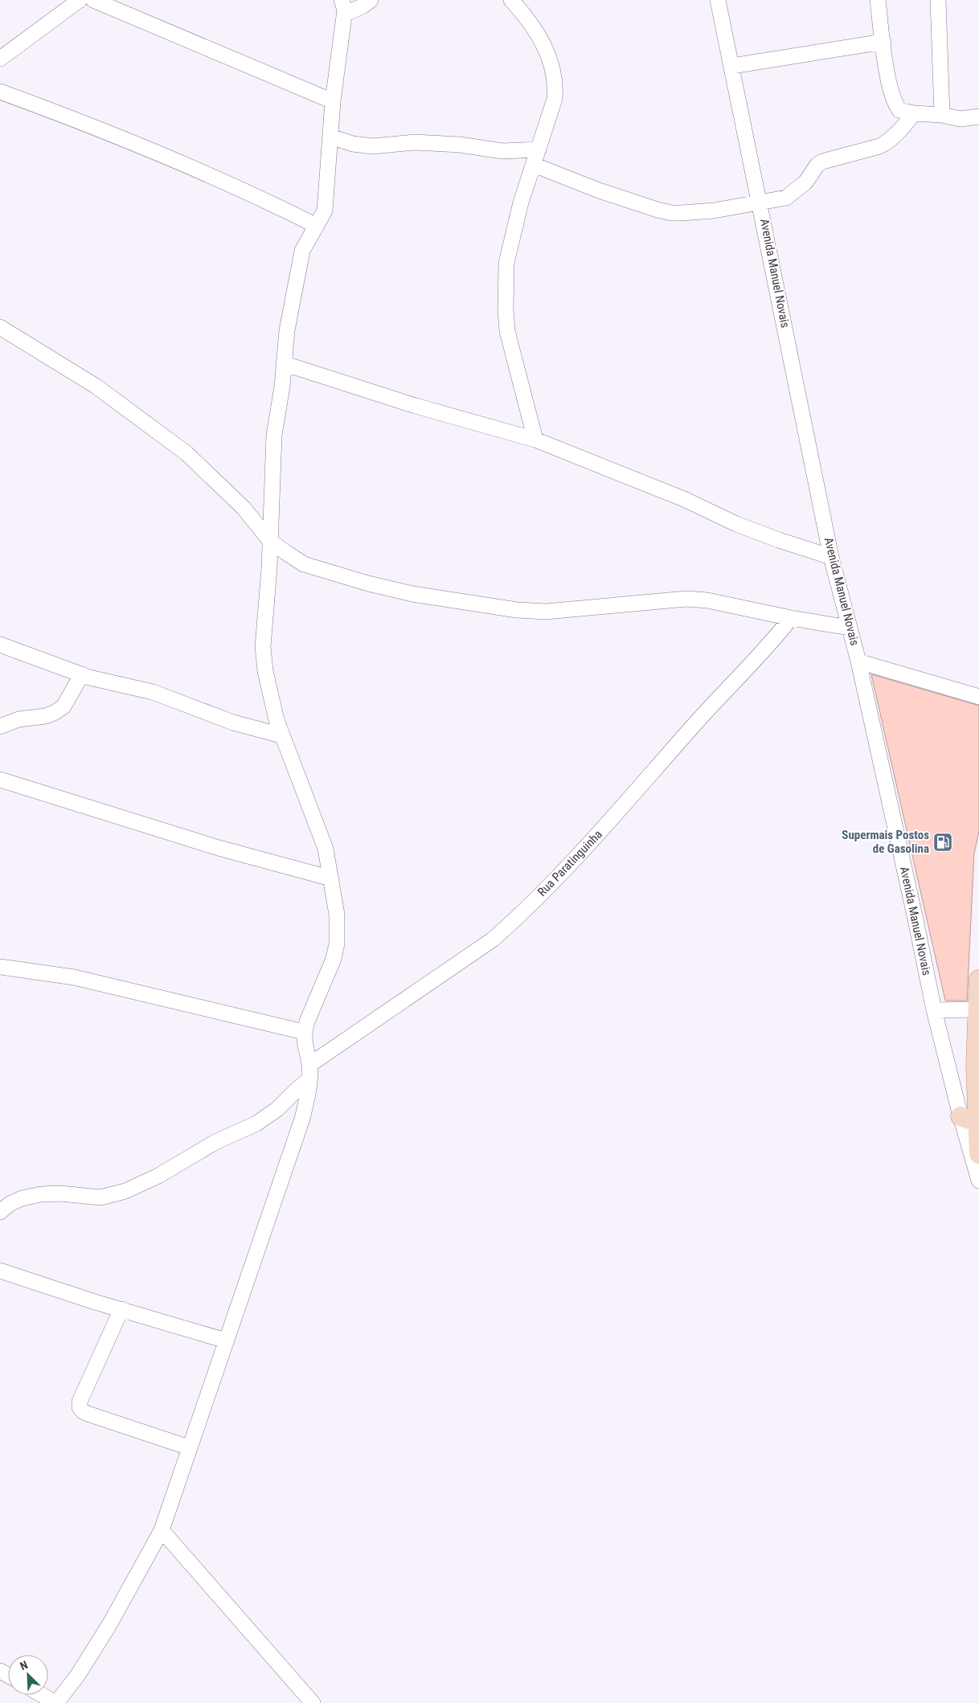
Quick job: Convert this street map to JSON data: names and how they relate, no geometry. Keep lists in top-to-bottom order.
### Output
{
  "streets": {
    "street": ["Avenida Manuel Novais", "Rua Paratinguinha"]
  },
  "places": {
    "fuel station": ["Supermais Postos de Gasolina"]
  },
  "north": "top left"
}
